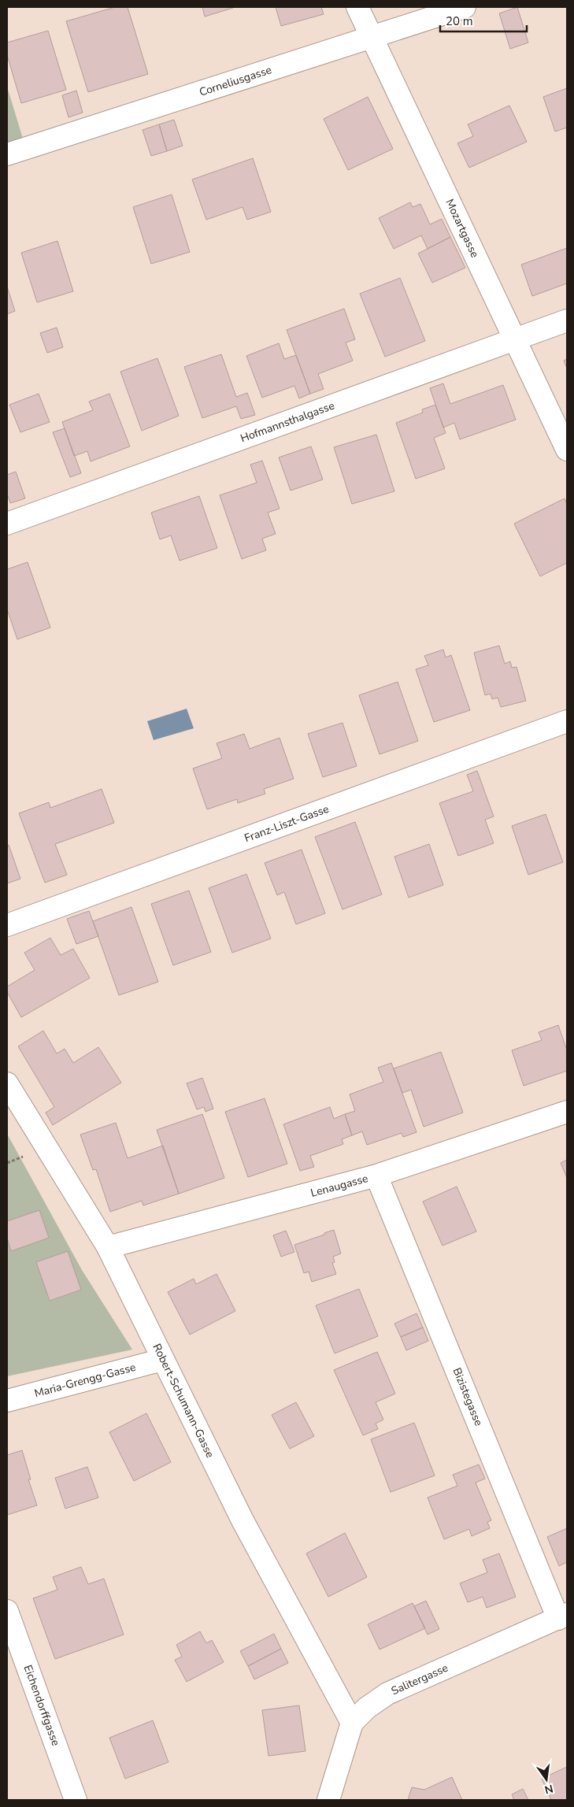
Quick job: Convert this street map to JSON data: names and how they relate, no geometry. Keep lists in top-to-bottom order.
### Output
{
  "streets": {
    "street": [
      "Corneliusgasse",
      "Mozartgasse",
      "Hofmannsthalgasse",
      "Franz-Liszt-Gasse",
      "Lenaugasse",
      "Maria-Grengg-Gasse",
      "Bizistegasse",
      "Robert-Schumann-Gasse",
      "Salitergasse",
      "Eichendorffgasse"
    ]
  },
  "crossings": [
    ["Corneliusgasse", "Mozartgasse"],
    ["Mozartgasse", "Hofmannsthalgasse"],
    ["Lenaugasse", "Bizistegasse"],
    ["Lenaugasse", "Robert-Schumann-Gasse"],
    ["Maria-Grengg-Gasse", "Robert-Schumann-Gasse"],
    ["Bizistegasse", "Salitergasse"],
    ["Robert-Schumann-Gasse", "Salitergasse"]
  ],
  "scale_bar": "20 m",
  "north": "bottom"
}
